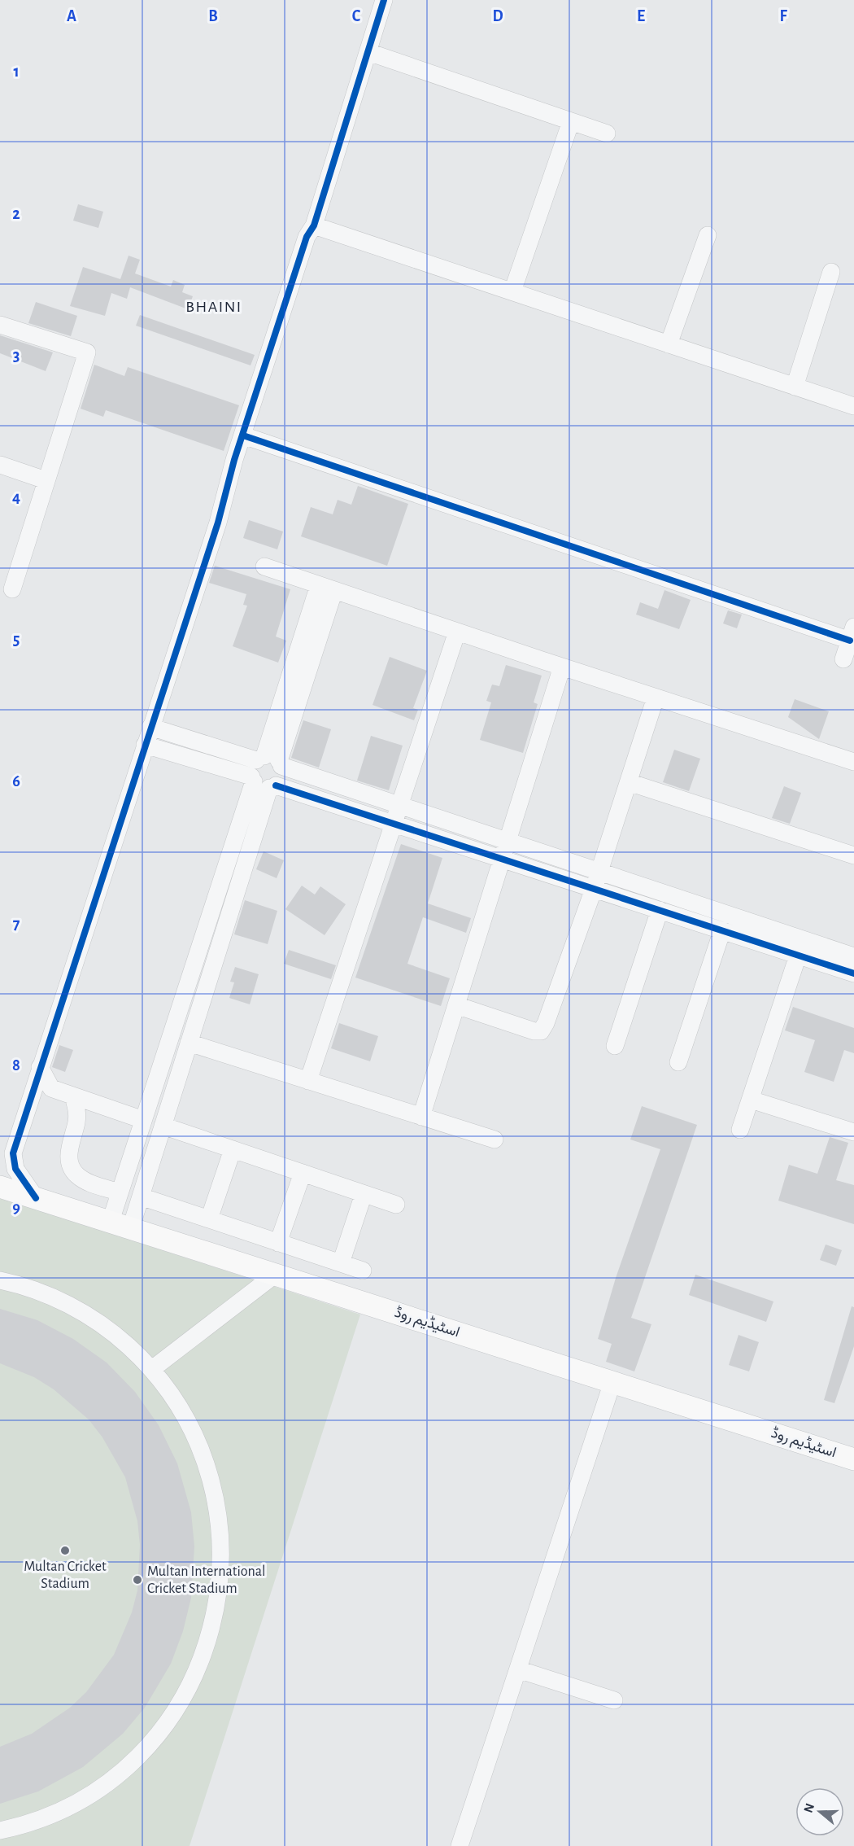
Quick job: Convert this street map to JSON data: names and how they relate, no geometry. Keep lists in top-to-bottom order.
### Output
{
  "streets": {
    "main road": ["اسٹیڈیم روڈ"]
  },
  "districts": ["BHAINI"],
  "places": ["Multan Cricket Stadium", "Multan International Cricket Stadium"],
  "north": "left",
  "grid": {
    "columns": [
      "A",
      "B",
      "C",
      "D",
      "E",
      "F"
    ],
    "rows": [
      "1",
      "2",
      "3",
      "4",
      "5",
      "6",
      "7",
      "8",
      "9"
    ]
  }
}
